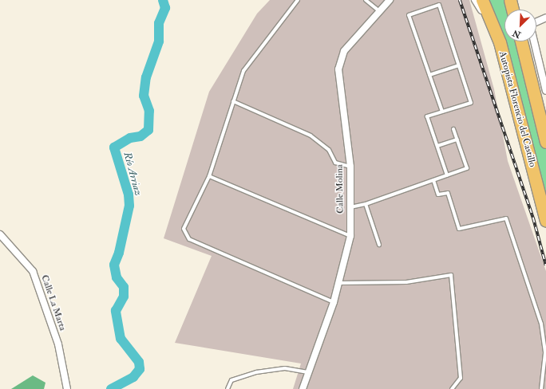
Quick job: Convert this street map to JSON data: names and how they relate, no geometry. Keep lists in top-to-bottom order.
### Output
{
  "streets": {
    "highway": ["Autopista Florencio del Castillo"],
    "street": ["Calle Molina", "Calle La Marta"]
  },
  "water": ["Río Arriaz"],
  "north": "bottom left"
}
